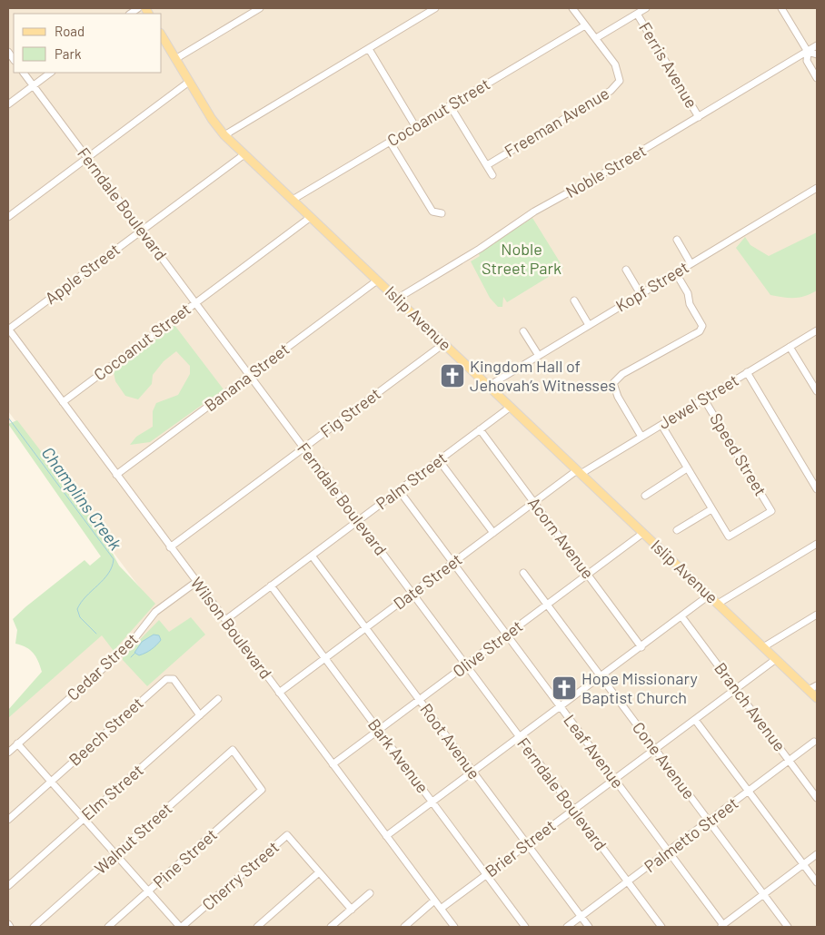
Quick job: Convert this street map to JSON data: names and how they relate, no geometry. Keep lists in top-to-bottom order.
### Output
{
  "streets": {
    "main road": ["Islip Avenue"],
    "street": [
      "Ferris Avenue",
      "Cocoanut Street",
      "Freeman Avenue",
      "Noble Street",
      "Ferndale Boulevard",
      "Apple Street",
      "Kopf Street",
      "Banana Street",
      "Jewel Street",
      "Fig Street",
      "Speed Street",
      "Palm Street",
      "Acorn Avenue",
      "Date Street",
      "Wilson Boulevard",
      "Olive Street",
      "Cedar Street",
      "Branch Avenue",
      "Beech Street",
      "Root Avenue",
      "Leaf Avenue",
      "Bark Avenue",
      "Cone Avenue",
      "Elm Street",
      "Palmetto Street",
      "Walnut Street",
      "Brier Street",
      "Pine Street",
      "Cherry Street"
    ]
  },
  "crossings": [
    ["Ferris Avenue", "Noble Street"],
    ["Cocoanut Street", "Freeman Avenue"],
    ["Cocoanut Street", "Ferndale Boulevard"],
    ["Cocoanut Street", "Islip Avenue"],
    ["Cocoanut Street", "Wilson Boulevard"],
    ["Noble Street", "Islip Avenue"],
    ["Ferndale Boulevard", "Apple Street"],
    ["Ferndale Boulevard", "Banana Street"],
    ["Ferndale Boulevard", "Fig Street"],
    ["Ferndale Boulevard", "Palm Street"],
    ["Ferndale Boulevard", "Date Street"],
    ["Ferndale Boulevard", "Olive Street"],
    ["Ferndale Boulevard", "Palmetto Street"],
    ["Ferndale Boulevard", "Brier Street"],
    ["Apple Street", "Islip Avenue"],
    ["Apple Street", "Wilson Boulevard"],
    ["Kopf Street", "Islip Avenue"],
    ["Islip Avenue", "Banana Street"],
    ["Islip Avenue", "Jewel Street"],
    ["Islip Avenue", "Fig Street"],
    ["Islip Avenue", "Palm Street"],
    ["Islip Avenue", "Date Street"],
    ["Islip Avenue", "Olive Street"],
    ["Islip Avenue", "Brier Street"],
    ["Banana Street", "Wilson Boulevard"],
    ["Jewel Street", "Speed Street"],
    ["Jewel Street", "Date Street"],
    ["Fig Street", "Wilson Boulevard"],
    ["Palm Street", "Acorn Avenue"],
    ["Palm Street", "Wilson Boulevard"],
    ["Palm Street", "Root Avenue"],
    ["Palm Street", "Leaf Avenue"],
    ["Palm Street", "Bark Avenue"],
    ["Acorn Avenue", "Date Street"],
    ["Acorn Avenue", "Olive Street"],
    ["Date Street", "Wilson Boulevard"],
    ["Date Street", "Root Avenue"],
    ["Date Street", "Leaf Avenue"],
    ["Date Street", "Bark Avenue"],
    ["Wilson Boulevard", "Olive Street"],
    ["Wilson Boulevard", "Cedar Street"],
    ["Wilson Boulevard", "Brier Street"],
    ["Olive Street", "Root Avenue"],
    ["Olive Street", "Leaf Avenue"],
    ["Olive Street", "Bark Avenue"],
    ["Olive Street", "Cone Avenue"],
    ["Branch Avenue", "Palmetto Street"],
    ["Branch Avenue", "Brier Street"],
    ["Beech Street", "Elm Street"],
    ["Root Avenue", "Palmetto Street"],
    ["Root Avenue", "Brier Street"],
    ["Leaf Avenue", "Palmetto Street"],
    ["Leaf Avenue", "Brier Street"],
    ["Bark Avenue", "Brier Street"],
    ["Cone Avenue", "Palmetto Street"],
    ["Cone Avenue", "Brier Street"],
    ["Walnut Street", "Pine Street"]
  ],
  "water": ["Champlins Creek"],
  "parks": ["Noble Street Park"],
  "places": {
    "church": ["Kingdom Hall of Jehovah’s Witnesses", "Hope Missionary Baptist Church"]
  },
  "legend": ["Road", "Park"]
}
